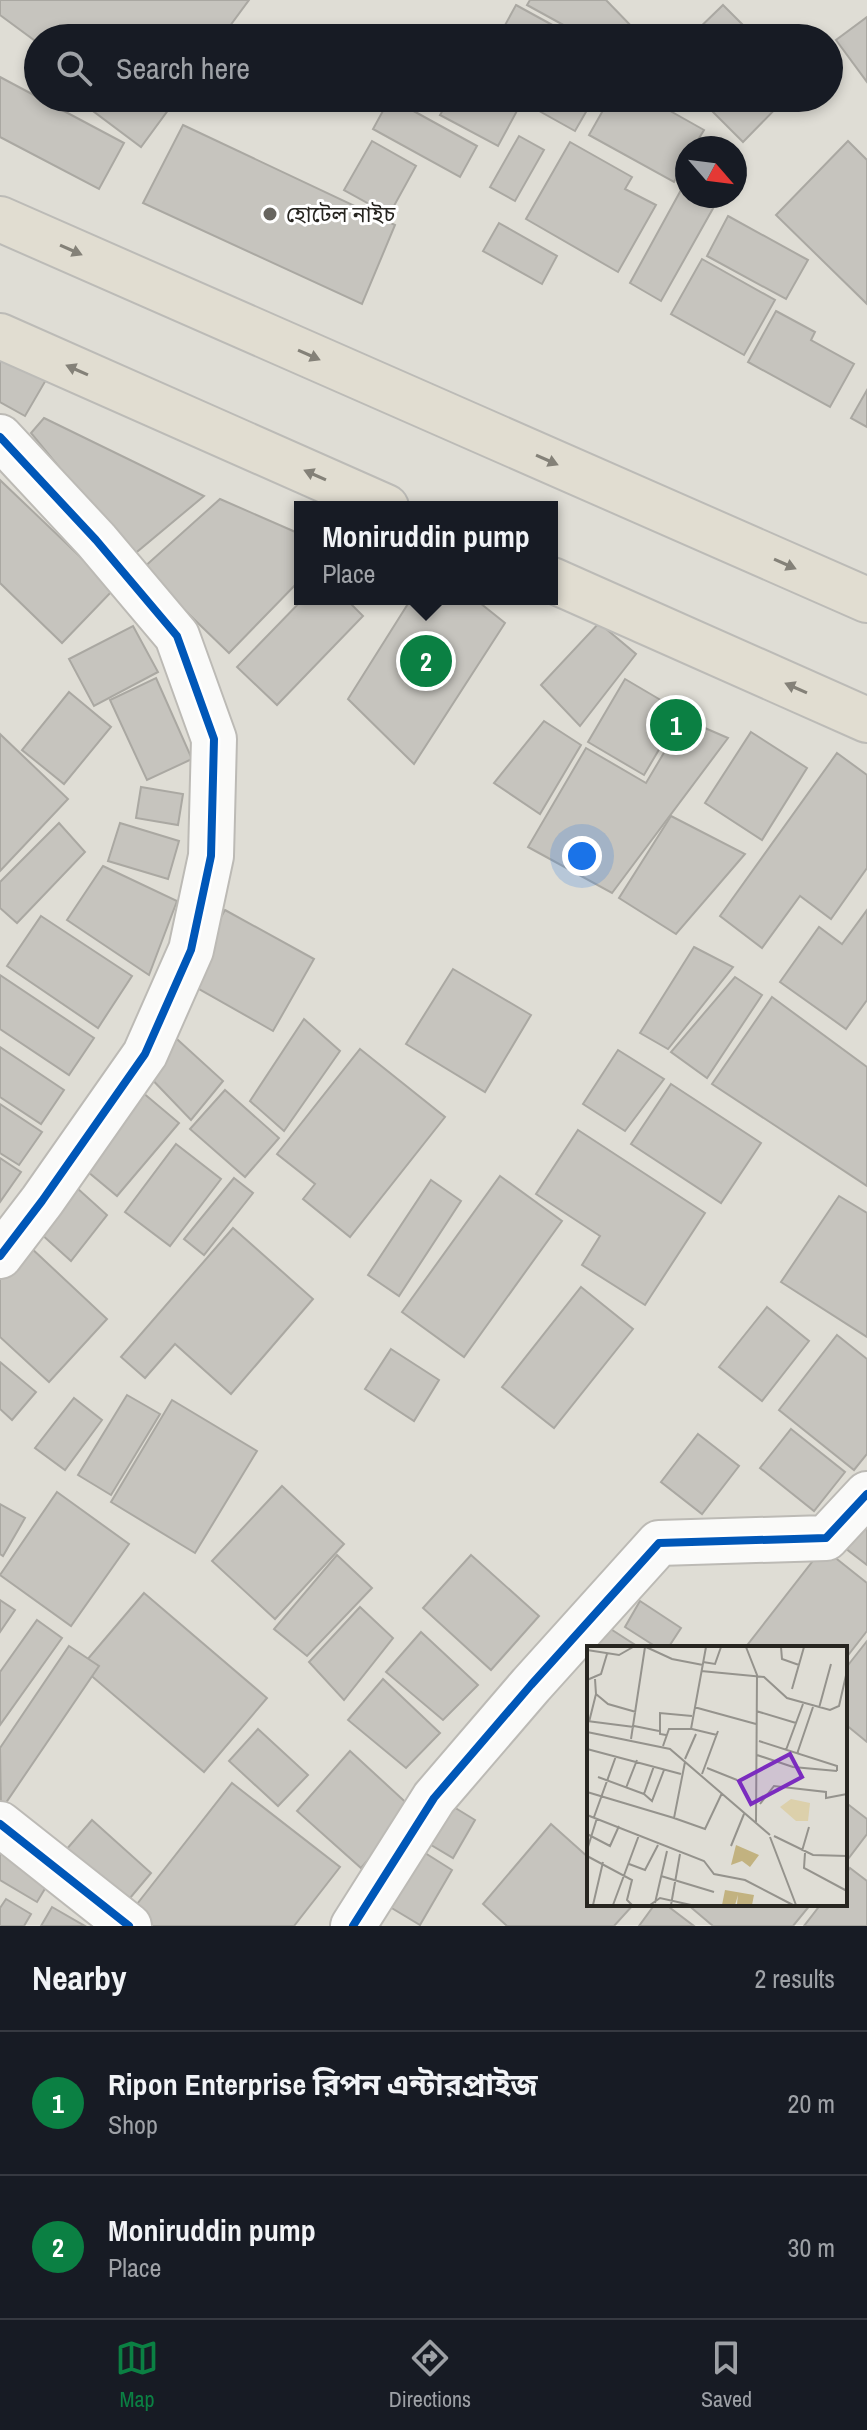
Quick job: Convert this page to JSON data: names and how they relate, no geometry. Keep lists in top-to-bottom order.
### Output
{
  "places": ["হোটেল নাইচ"],
  "north": "bottom right",
  "page": {
    "search": "Search here",
    "popup": ["Moniruddin pump", "Place"],
    "pins": ["2", "1"],
    "heading": ["Nearby", "2 results"],
    "list": [
      {
        "mark": "1",
        "name": "Ripon Enterprise রিপন এন্টারপ্রাইজ",
        "note": "Shop",
        "value": "20 m"
      },
      {
        "mark": "2",
        "name": "Moniruddin pump",
        "note": "Place",
        "value": "30 m"
      }
    ],
    "nav": ["Map", "Directions", "Saved"]
  }
}
